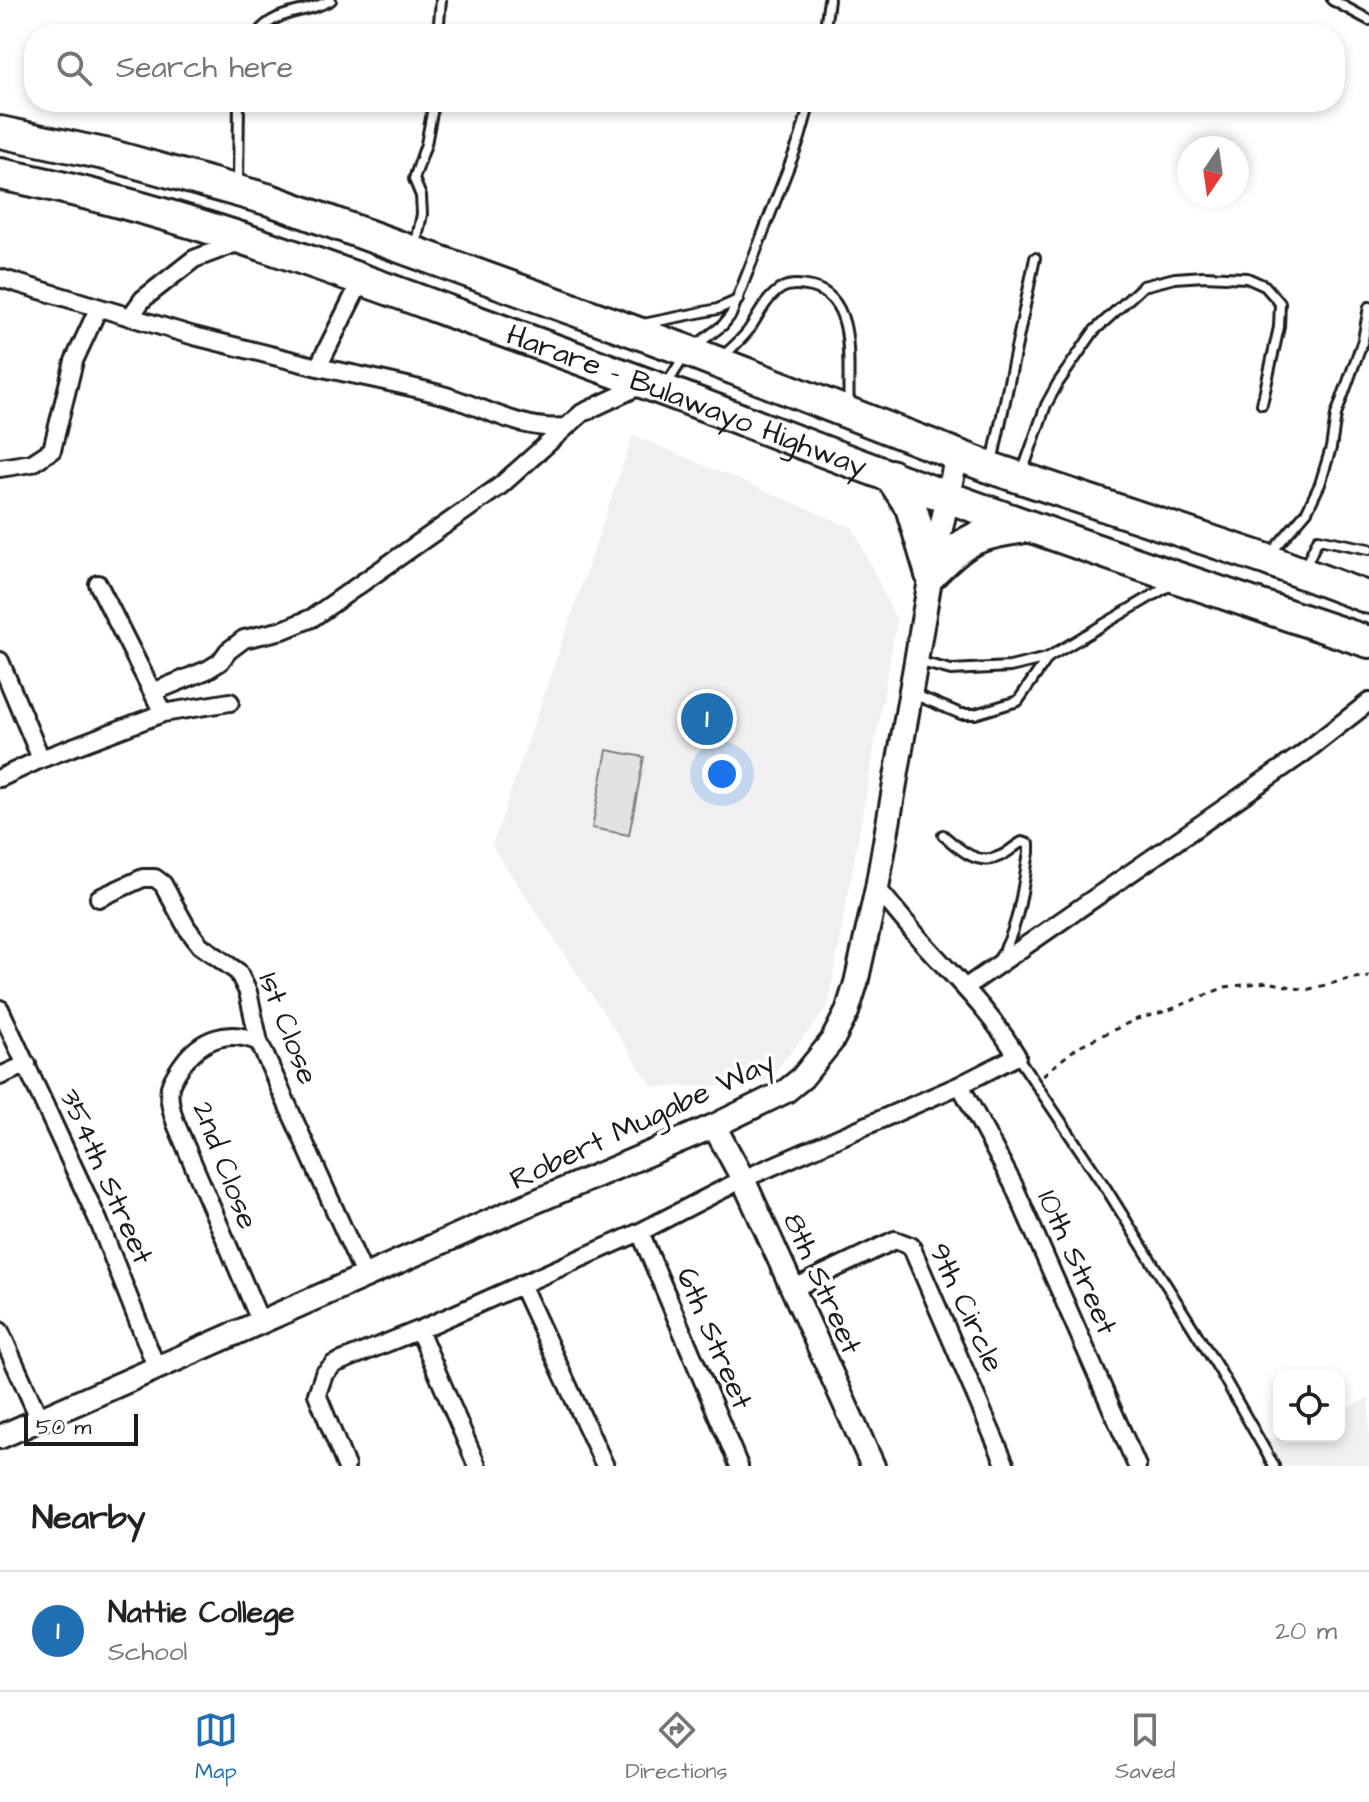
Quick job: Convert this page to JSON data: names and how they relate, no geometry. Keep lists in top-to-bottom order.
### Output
{
  "streets": {
    "highway": ["Harare - Bulawayo Highway"],
    "street": [
      "1st Close",
      "Robert Mugabe Way",
      "2nd Close",
      "354th Street",
      "10th Street",
      "8th Street",
      "9th Circle",
      "6th Street"
    ]
  },
  "crossings": [
    ["Harare - Bulawayo Highway", "Robert Mugabe Way"],
    ["1st Close", "Robert Mugabe Way"],
    ["1st Close", "2nd Close"],
    ["Robert Mugabe Way", "2nd Close"],
    ["Robert Mugabe Way", "354th Street"],
    ["Robert Mugabe Way", "8th Street"],
    ["8th Street", "9th Circle"]
  ],
  "scale_bar": "50 m",
  "north": "bottom",
  "page": {
    "search": "Search here",
    "pins": "1",
    "scale": "50 m",
    "heading": "Nearby",
    "list": [
      {
        "mark": "1",
        "name": "Nattie College",
        "note": "School",
        "value": "20 m"
      }
    ],
    "nav": ["Map", "Directions", "Saved"]
  }
}
